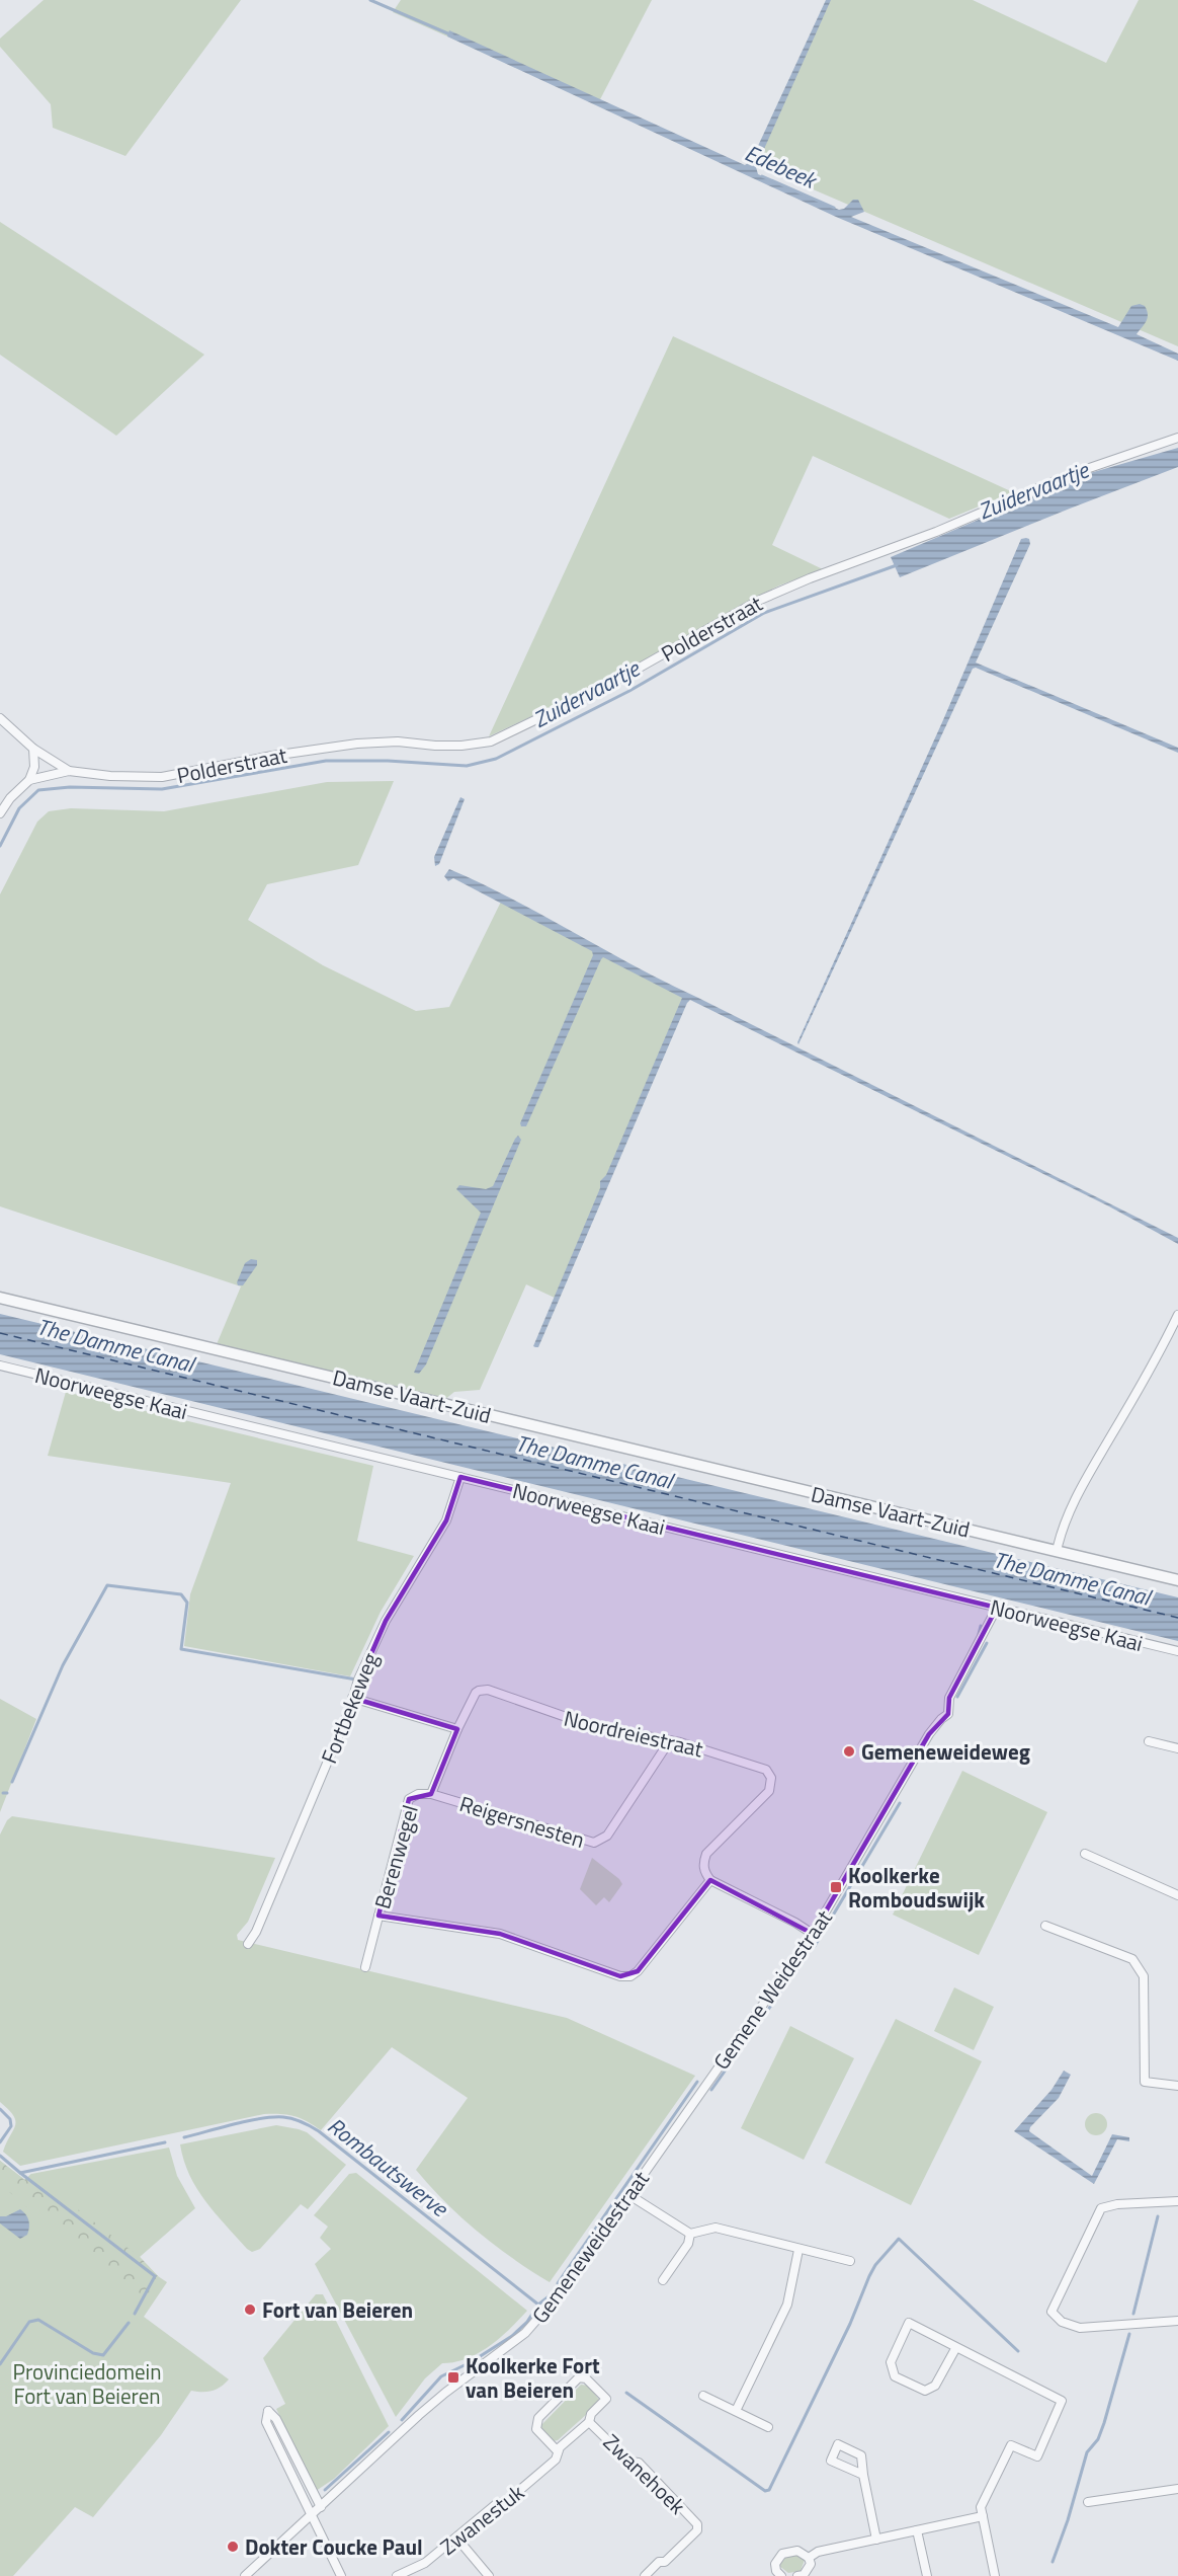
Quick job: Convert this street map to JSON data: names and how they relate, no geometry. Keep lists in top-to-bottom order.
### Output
{
  "streets": {
    "street": [
      "Polderstraat",
      "Noorweegse Kaai",
      "Damse Vaart-Zuid",
      "Fortbekeweg",
      "Noordreiestraat",
      "Reigersnesten",
      "Berenwegel",
      "Gemene Weidestraat",
      "Gemeneweidestraat",
      "Zwanehoek",
      "Zwanestuk"
    ]
  },
  "crossings": [
    ["Noorweegse Kaai", "Fortbekeweg"],
    ["Noorweegse Kaai", "Gemene Weidestraat"],
    ["Noordreiestraat", "Reigersnesten"],
    ["Noordreiestraat", "Berenwegel"],
    ["Reigersnesten", "Berenwegel"],
    ["Gemene Weidestraat", "Gemeneweidestraat"],
    ["Zwanehoek", "Zwanestuk"]
  ],
  "water": [
    "Edebeek",
    "Zuidervaartje",
    "The Damme Canal",
    "Rombautswerve"
  ],
  "parks": ["Provinciedomein Fort van Beieren"],
  "places": {
    "other": ["Gemeneweideweg", "Fort van Beieren", "Dokter Coucke Paul"],
    "transit": ["Koolkerke Romboudswijk", "Koolkerke Fort van Beieren"]
  }
}
